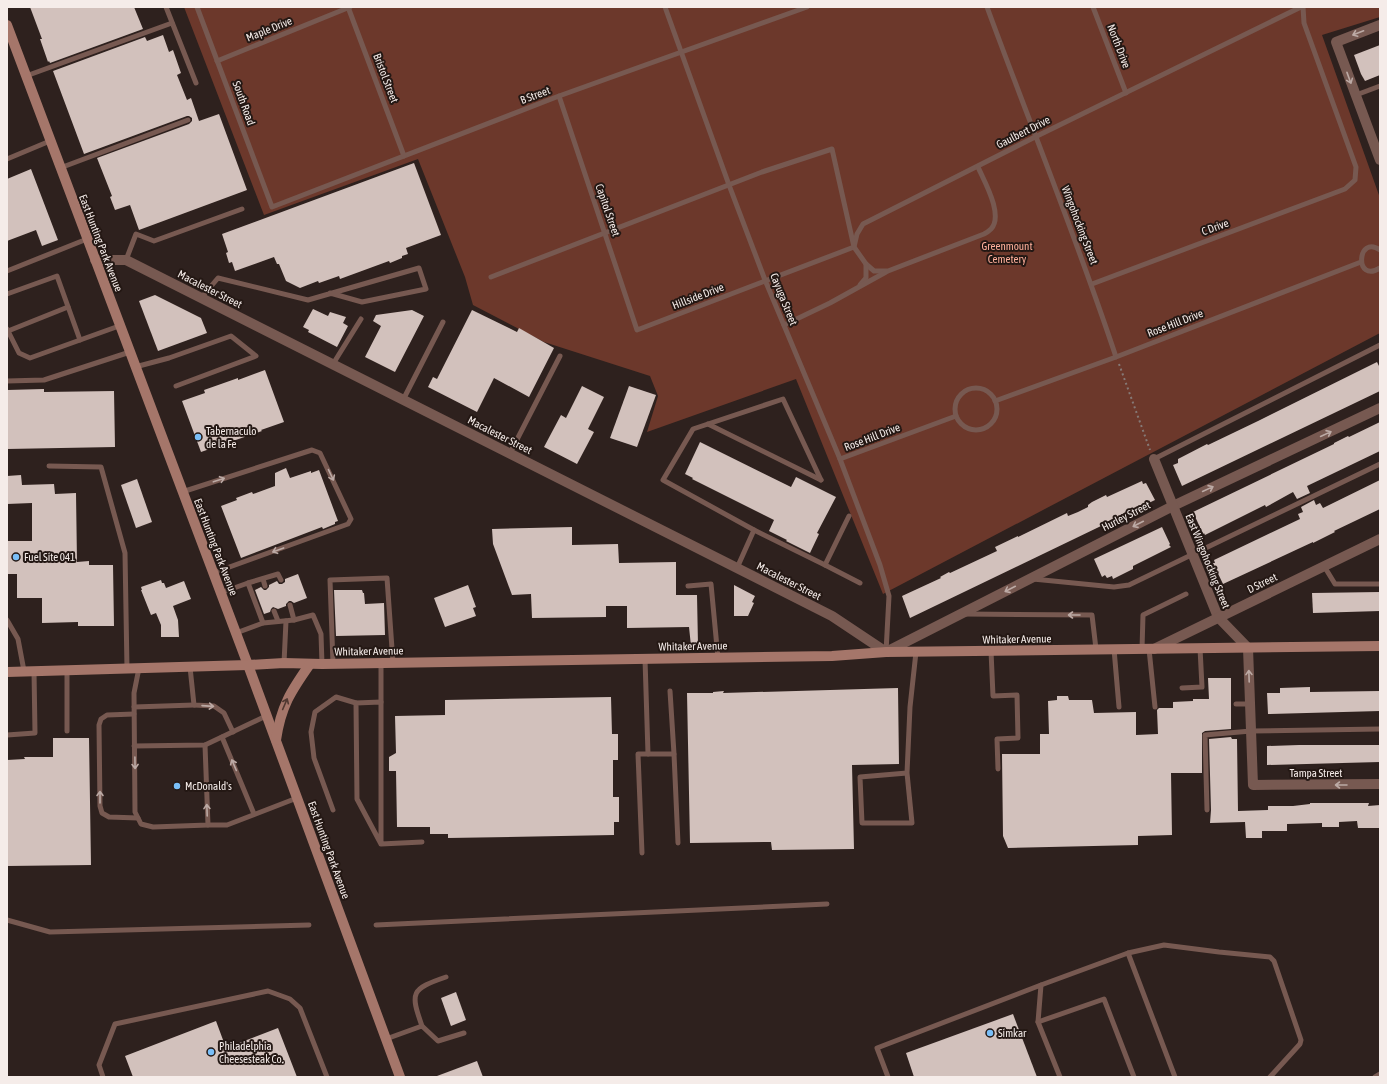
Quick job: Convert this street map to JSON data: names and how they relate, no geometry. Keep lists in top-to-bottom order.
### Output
{
  "streets": {
    "main road": ["East Hunting Park Avenue", "Whitaker Avenue"],
    "street": [
      "Macalester Street",
      "Hurley Street",
      "East Wingohocking Street",
      "D Street",
      "Tampa Street"
    ],
    "lane": [
      "Maple Drive",
      "North Drive",
      "Bristol Street",
      "B Street",
      "South Road",
      "Gaulbert Drive",
      "Capitol Street",
      "Wingohocking Street",
      "C Drive",
      "Hillside Drive",
      "Cayuga Street",
      "Rose Hill Drive"
    ]
  },
  "crossings": [
    ["Maple Drive", "Bristol Street"],
    ["Maple Drive", "South Road"],
    ["North Drive", "Gaulbert Drive"],
    ["Bristol Street", "B Street"],
    ["B Street", "South Road"],
    ["B Street", "Capitol Street"],
    ["B Street", "Cayuga Street"],
    ["Gaulbert Drive", "Wingohocking Street"],
    ["Gaulbert Drive", "C Drive"],
    ["Capitol Street", "Hillside Drive"],
    ["Wingohocking Street", "C Drive"],
    ["Wingohocking Street", "Rose Hill Drive"],
    ["East Hunting Park Avenue", "Macalester Street"],
    ["East Hunting Park Avenue", "Whitaker Avenue"],
    ["Macalester Street", "Cayuga Street"],
    ["Macalester Street", "Hurley Street"],
    ["Macalester Street", "Whitaker Avenue"],
    ["Hillside Drive", "Cayuga Street"],
    ["Cayuga Street", "Rose Hill Drive"],
    ["Cayuga Street", "Hurley Street"],
    ["Cayuga Street", "Whitaker Avenue"],
    ["Hurley Street", "East Wingohocking Street"],
    ["Hurley Street", "Whitaker Avenue"],
    ["East Wingohocking Street", "D Street"],
    ["East Wingohocking Street", "Whitaker Avenue"],
    ["D Street", "Whitaker Avenue"]
  ],
  "parks": ["Greenmount Cemetery"],
  "places": [
    "Tabernaculo de la Fe",
    "Fuel Site 041",
    "McDonald's",
    "Simkar",
    "Philadelphia Cheesesteak Co."
  ]
}
